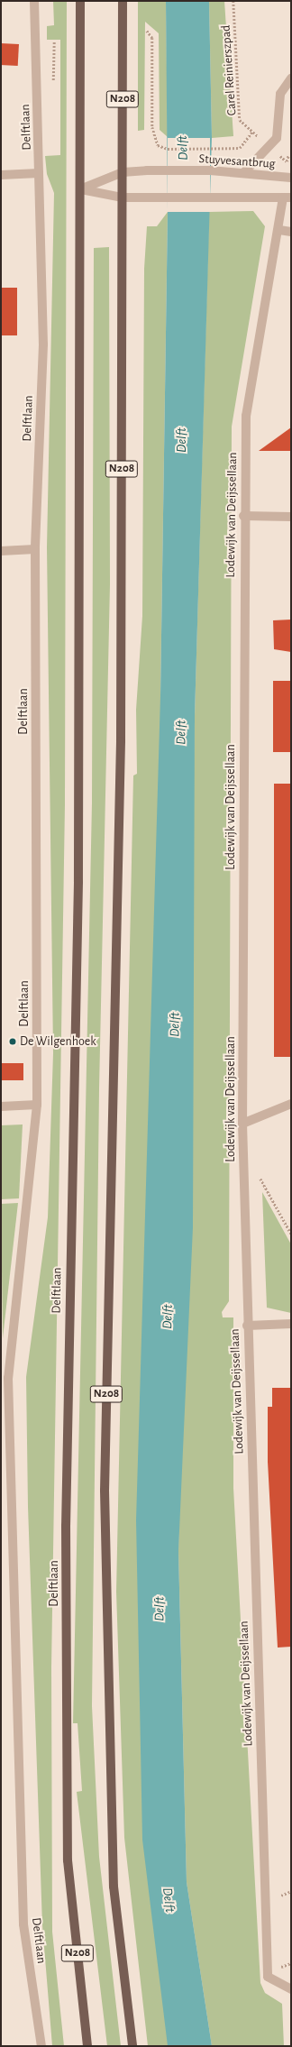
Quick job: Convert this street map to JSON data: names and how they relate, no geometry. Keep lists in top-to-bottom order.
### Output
{
  "streets": {
    "main road": ["N208", "Delftlaan"],
    "street": ["Stuyvesantbrug", "Lodewijk van Deijssellaan"],
    "path": ["Carel Reinierszpad"]
  },
  "crossings": [
    ["Carel Reinierszpad", "Stuyvesantbrug"],
    ["N208", "Stuyvesantbrug"]
  ],
  "water": ["Delft"],
  "places": ["De Wilgenhoek"]
}
